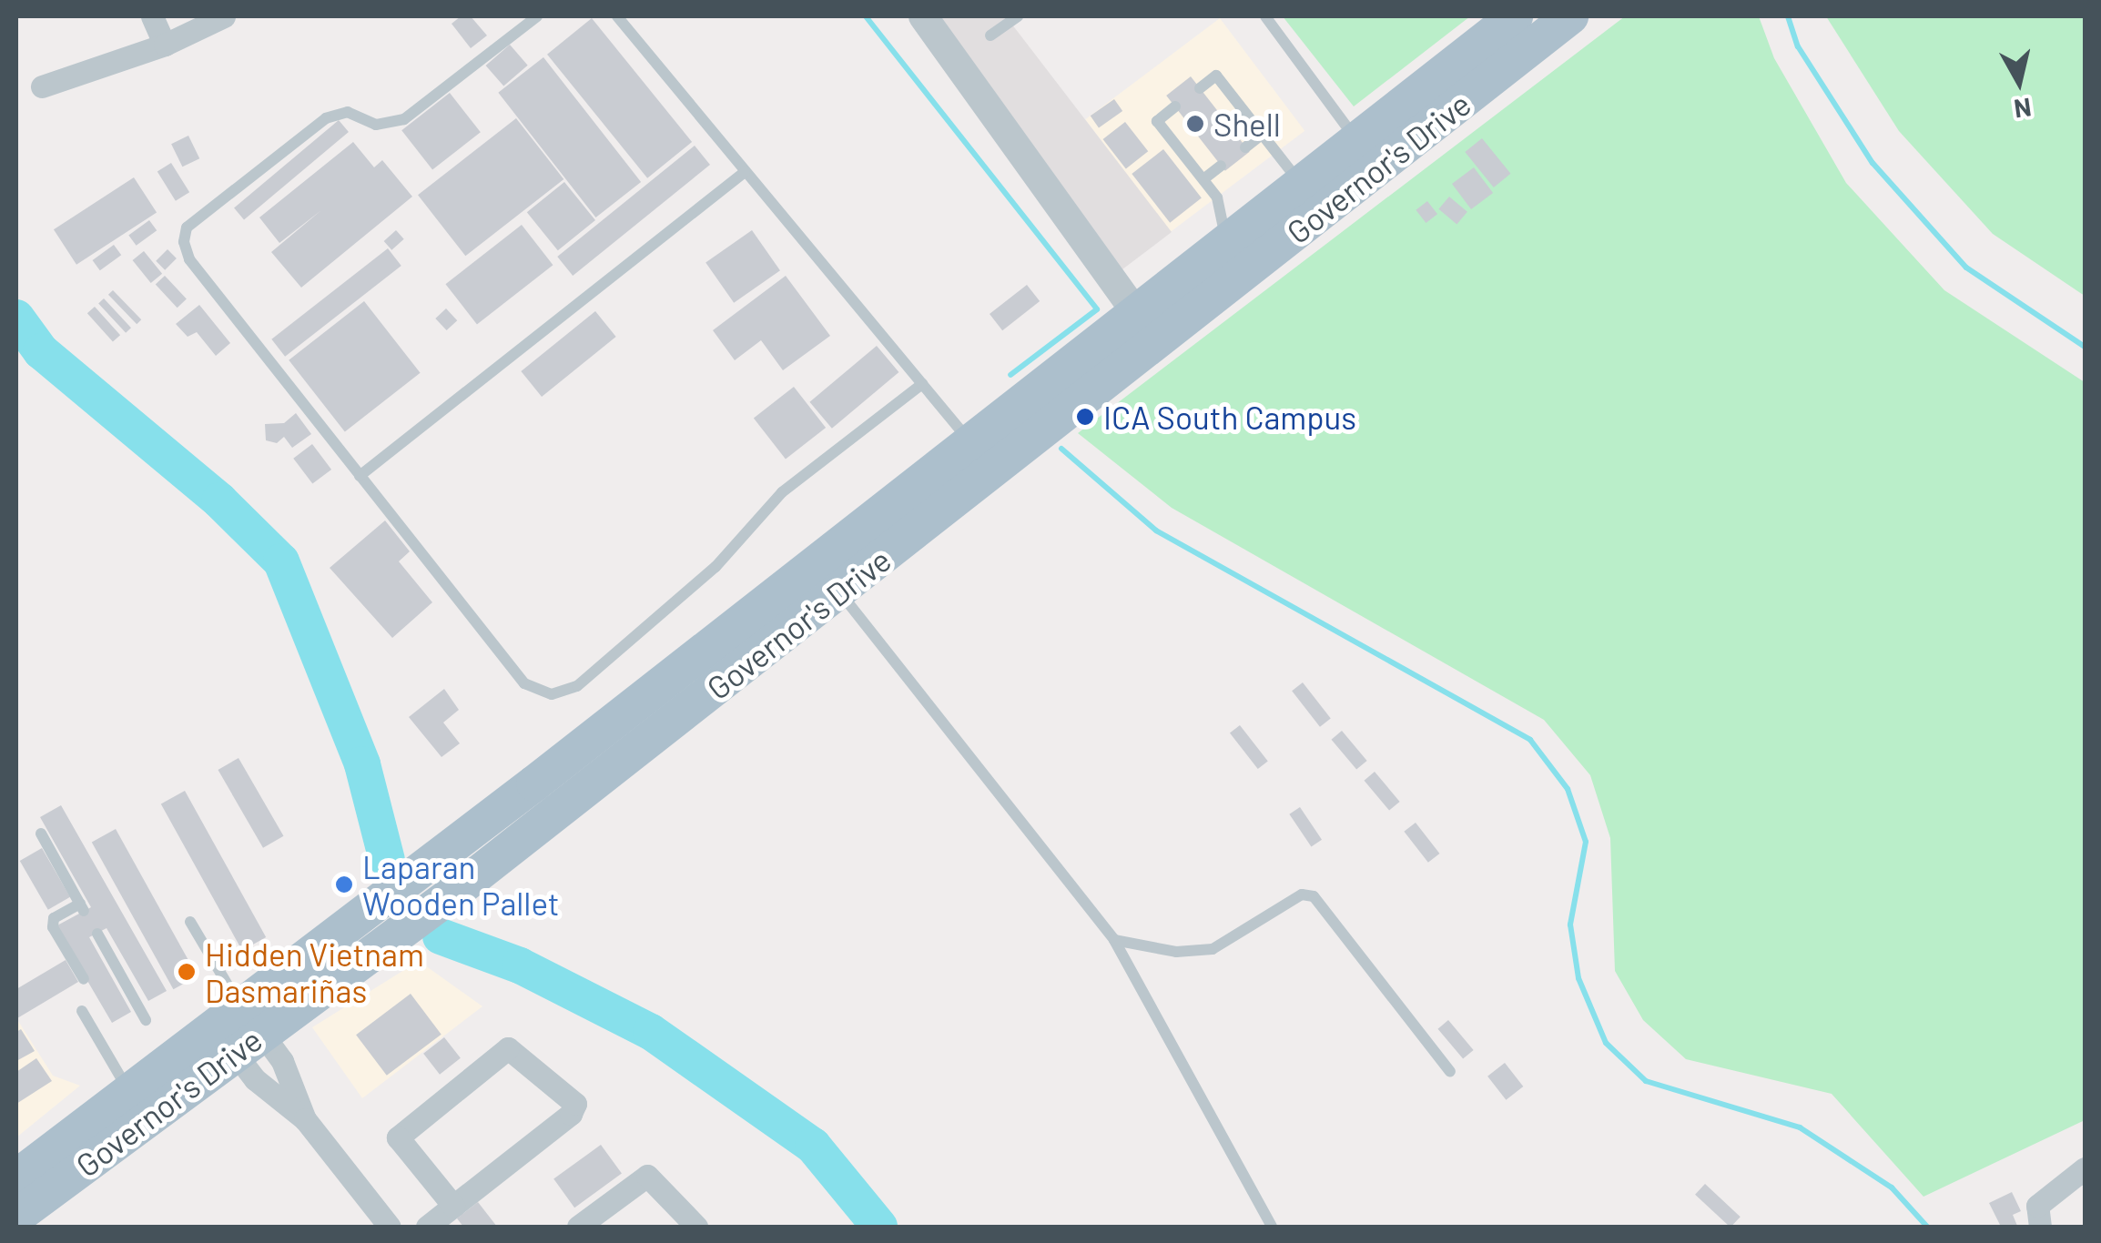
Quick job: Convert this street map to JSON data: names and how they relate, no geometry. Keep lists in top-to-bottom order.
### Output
{
  "streets": {
    "main road": ["Governor's Drive"]
  },
  "places": [
    "Shell",
    "ICA South Campus",
    "Laparan Wooden Pallet",
    "Hidden Vietnam Dasmariñas"
  ],
  "north": "bottom"
}
